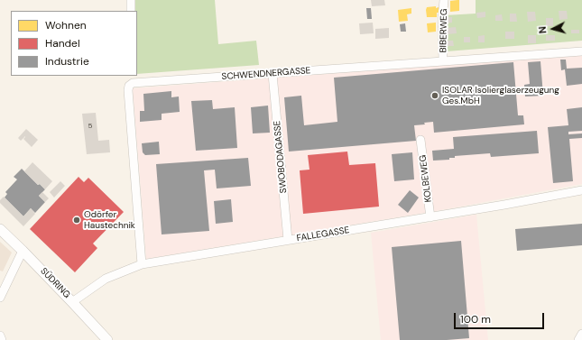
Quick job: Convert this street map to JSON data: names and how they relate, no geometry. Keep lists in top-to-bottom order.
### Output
{
  "streets": {
    "main road": ["SÜDRING"],
    "street": [
      "BIBERWEG",
      "SCHWENDNERGASSE",
      "SWOBODAGASSE",
      "KOLBEWEG",
      "FALLEGASSE"
    ]
  },
  "crossings": [
    ["BIBERWEG", "SCHWENDNERGASSE"],
    ["SCHWENDNERGASSE", "SWOBODAGASSE"],
    ["SCHWENDNERGASSE", "FALLEGASSE"],
    ["SWOBODAGASSE", "FALLEGASSE"],
    ["KOLBEWEG", "FALLEGASSE"],
    ["FALLEGASSE", "SÜDRING"]
  ],
  "places": ["ISOLAR Isolierglaserzeugung Ges.MbH", "Odörfer Haustechnik"],
  "house_numbers": ["5"],
  "legend": ["Wohnen", "Handel", "Industrie"],
  "scale_bar": "100 m",
  "north": "left"
}
